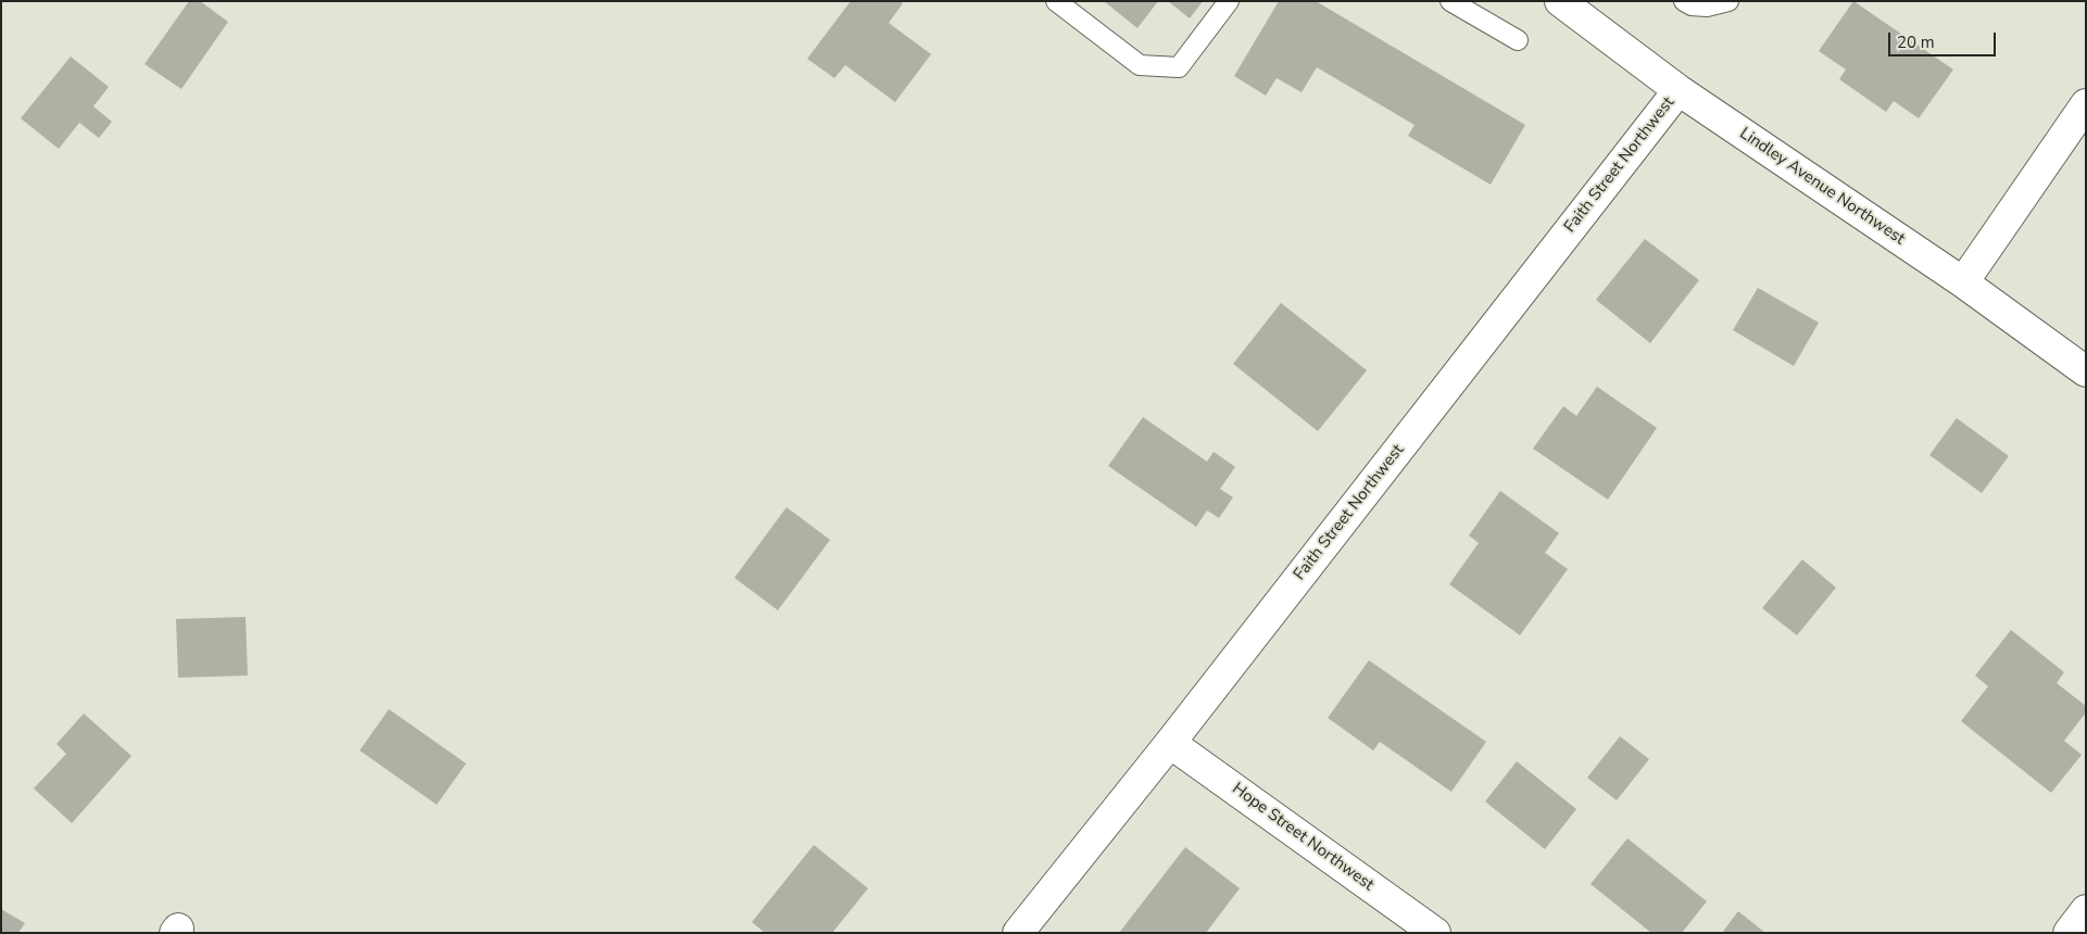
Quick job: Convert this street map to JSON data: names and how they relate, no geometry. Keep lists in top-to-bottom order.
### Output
{
  "streets": {
    "street": ["Faith Street Northwest", "Lindley Avenue Northwest", "Hope Street Northwest"]
  },
  "crossings": [
    ["Faith Street Northwest", "Lindley Avenue Northwest"],
    ["Faith Street Northwest", "Hope Street Northwest"]
  ],
  "scale_bar": "20 m"
}
